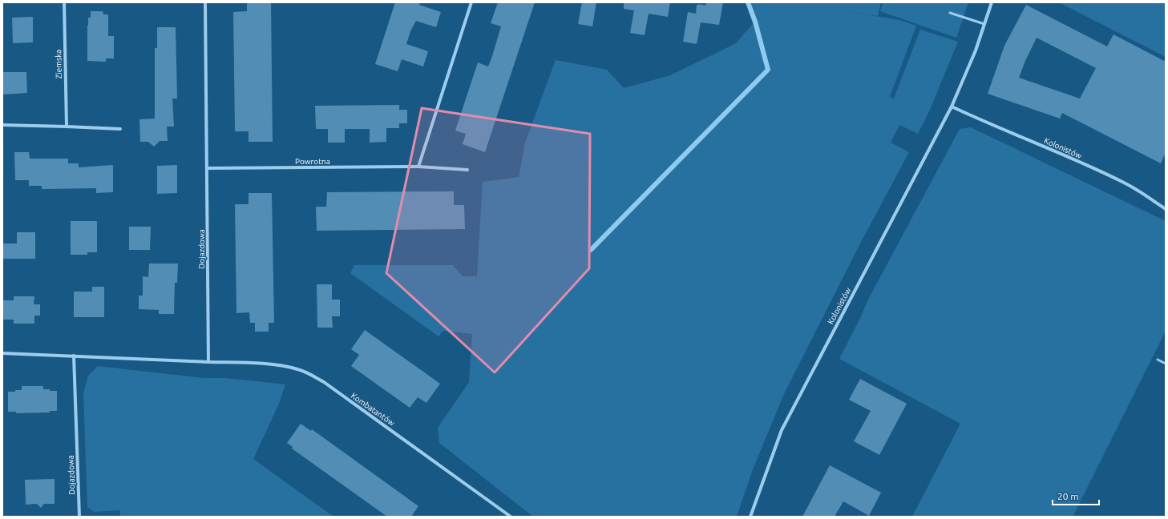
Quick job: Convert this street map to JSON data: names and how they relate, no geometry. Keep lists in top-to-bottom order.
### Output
{
  "streets": {
    "street": [
      "Ziemska",
      "Kolonistów",
      "Powrotna",
      "Dojazdowa",
      "Kombatantów"
    ]
  },
  "crossings": [
    ["Powrotna", "Dojazdowa"],
    ["Dojazdowa", "Kombatantów"]
  ],
  "scale_bar": "20 m"
}
